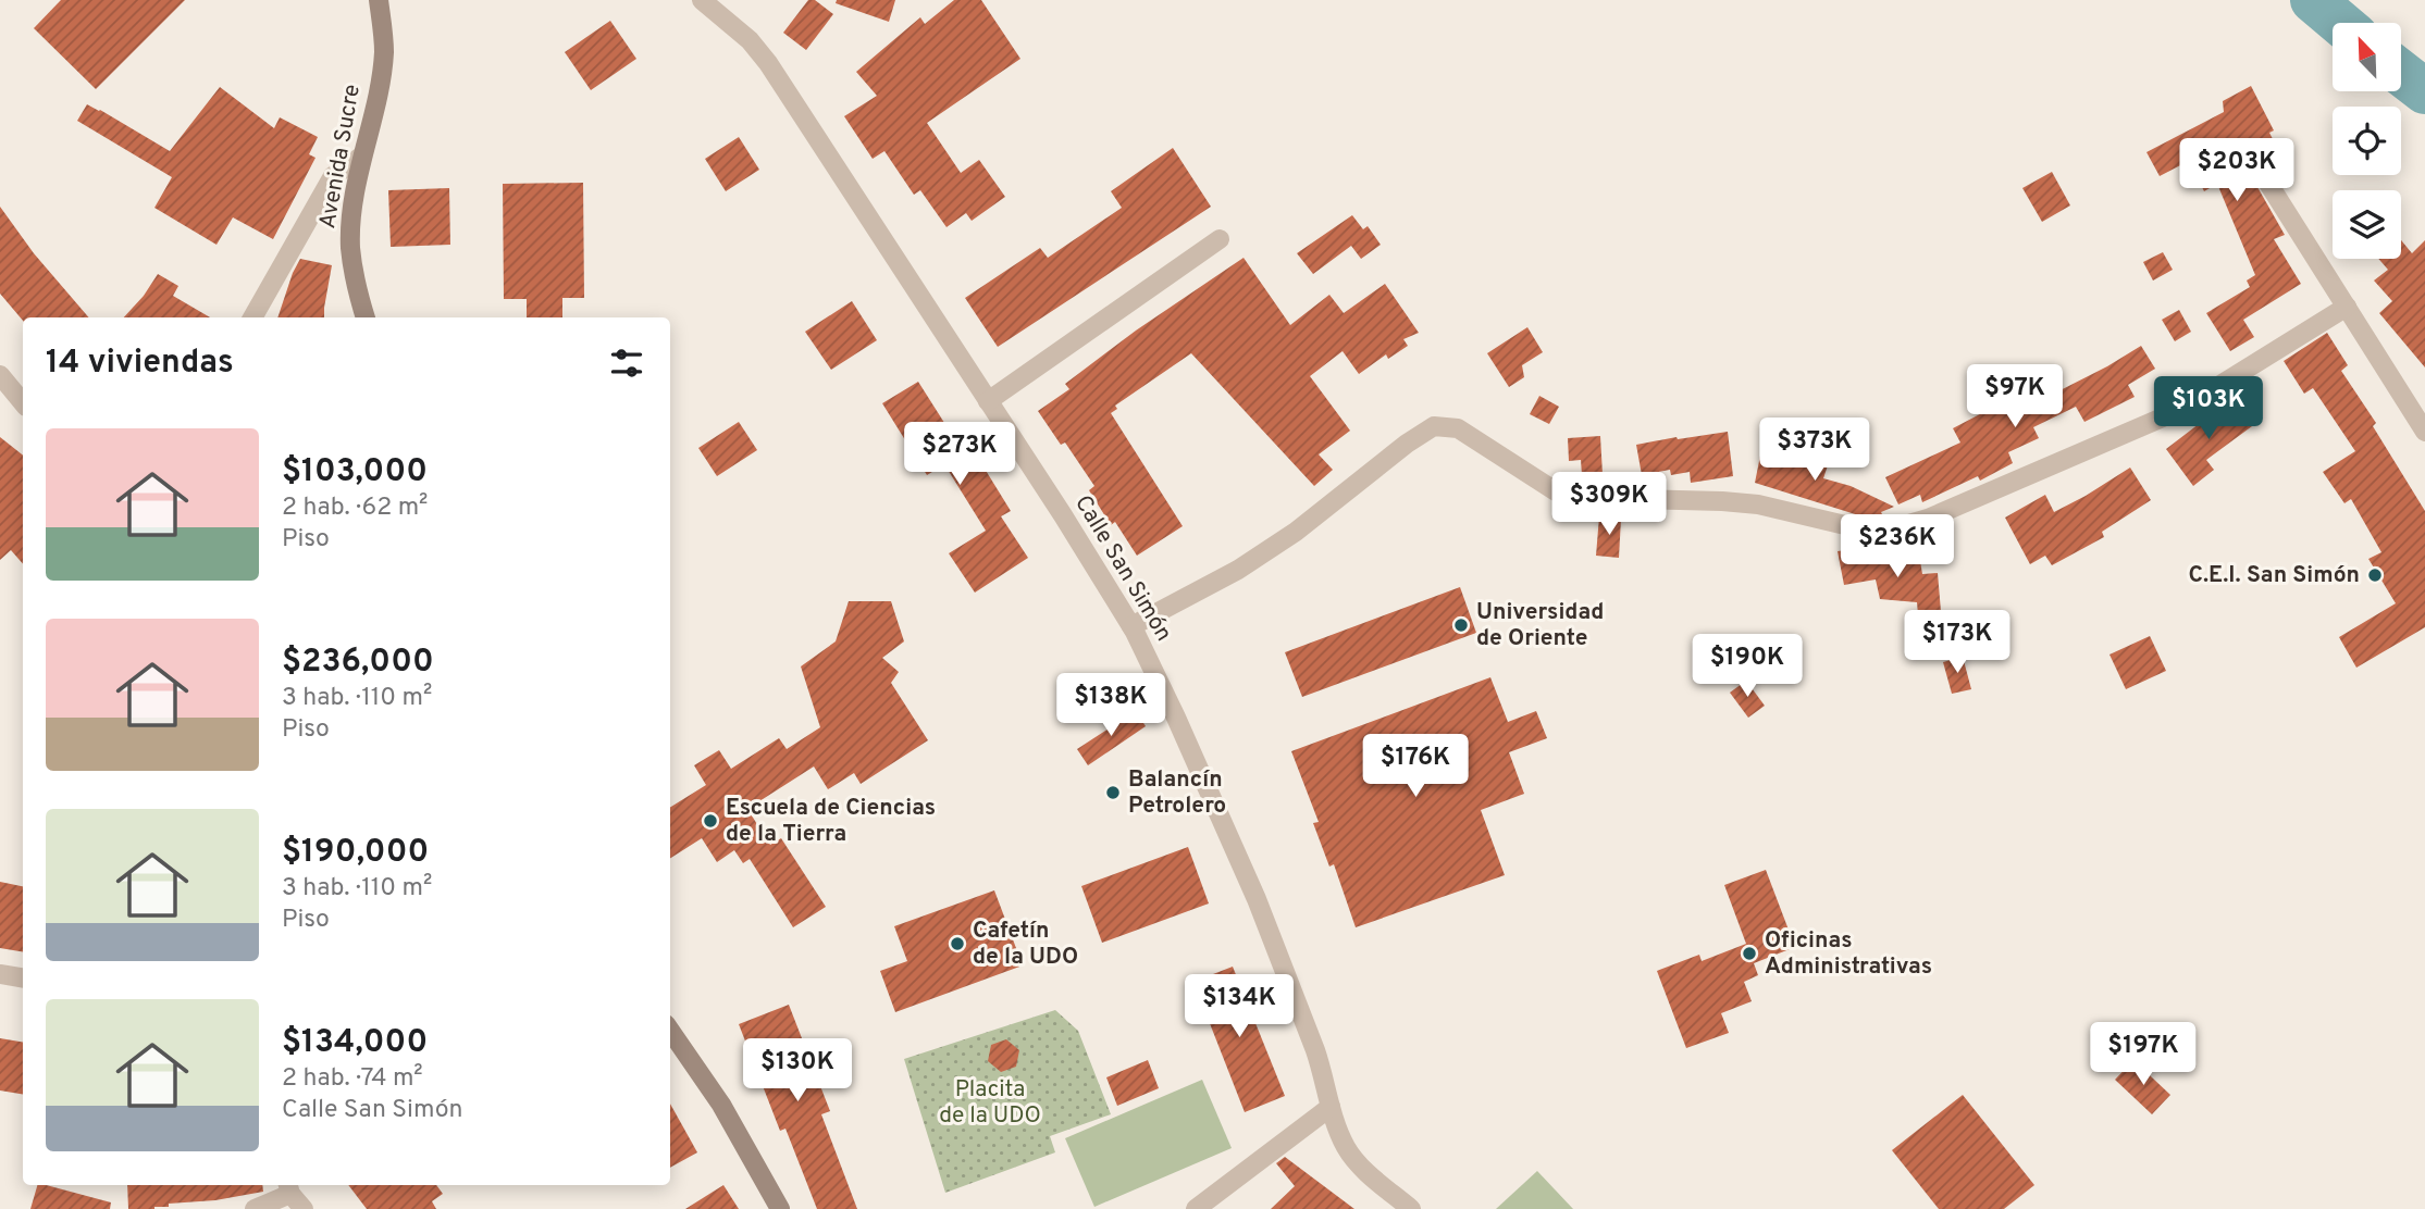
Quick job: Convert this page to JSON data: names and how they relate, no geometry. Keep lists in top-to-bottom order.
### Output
{
  "streets": {
    "street": ["Avenida Sucre", "Calle San Simón"]
  },
  "parks": ["Placita de la UDO"],
  "places": [
    "C.E.I. San Simón",
    "Universidad de Oriente",
    "Balancín Petrolero",
    "Escuela de Ciencias de la Tierra",
    "Cafetín de la UDO",
    "Oficinas Administrativas"
  ],
  "north": "top left",
  "page": {
    "price": [
      "$203K",
      "$97K",
      "$103K",
      "$373K",
      "$273K",
      "$309K",
      "$236K",
      "$173K",
      "$190K",
      "$138K",
      "$176K",
      "$134K",
      "$197K",
      "$130K"
    ],
    "heading": "14 viviendas",
    "list": [
      {
        "name": "$103,000",
        "note": "2 hab. · 62 m² · Piso"
      },
      {
        "name": "$236,000",
        "note": "3 hab. · 110 m² · Piso"
      },
      {
        "name": "$190,000",
        "note": "3 hab. · 110 m² · Piso"
      },
      {
        "name": "$134,000",
        "note": "2 hab. · 74 m² · Calle San Simón"
      }
    ]
  }
}
